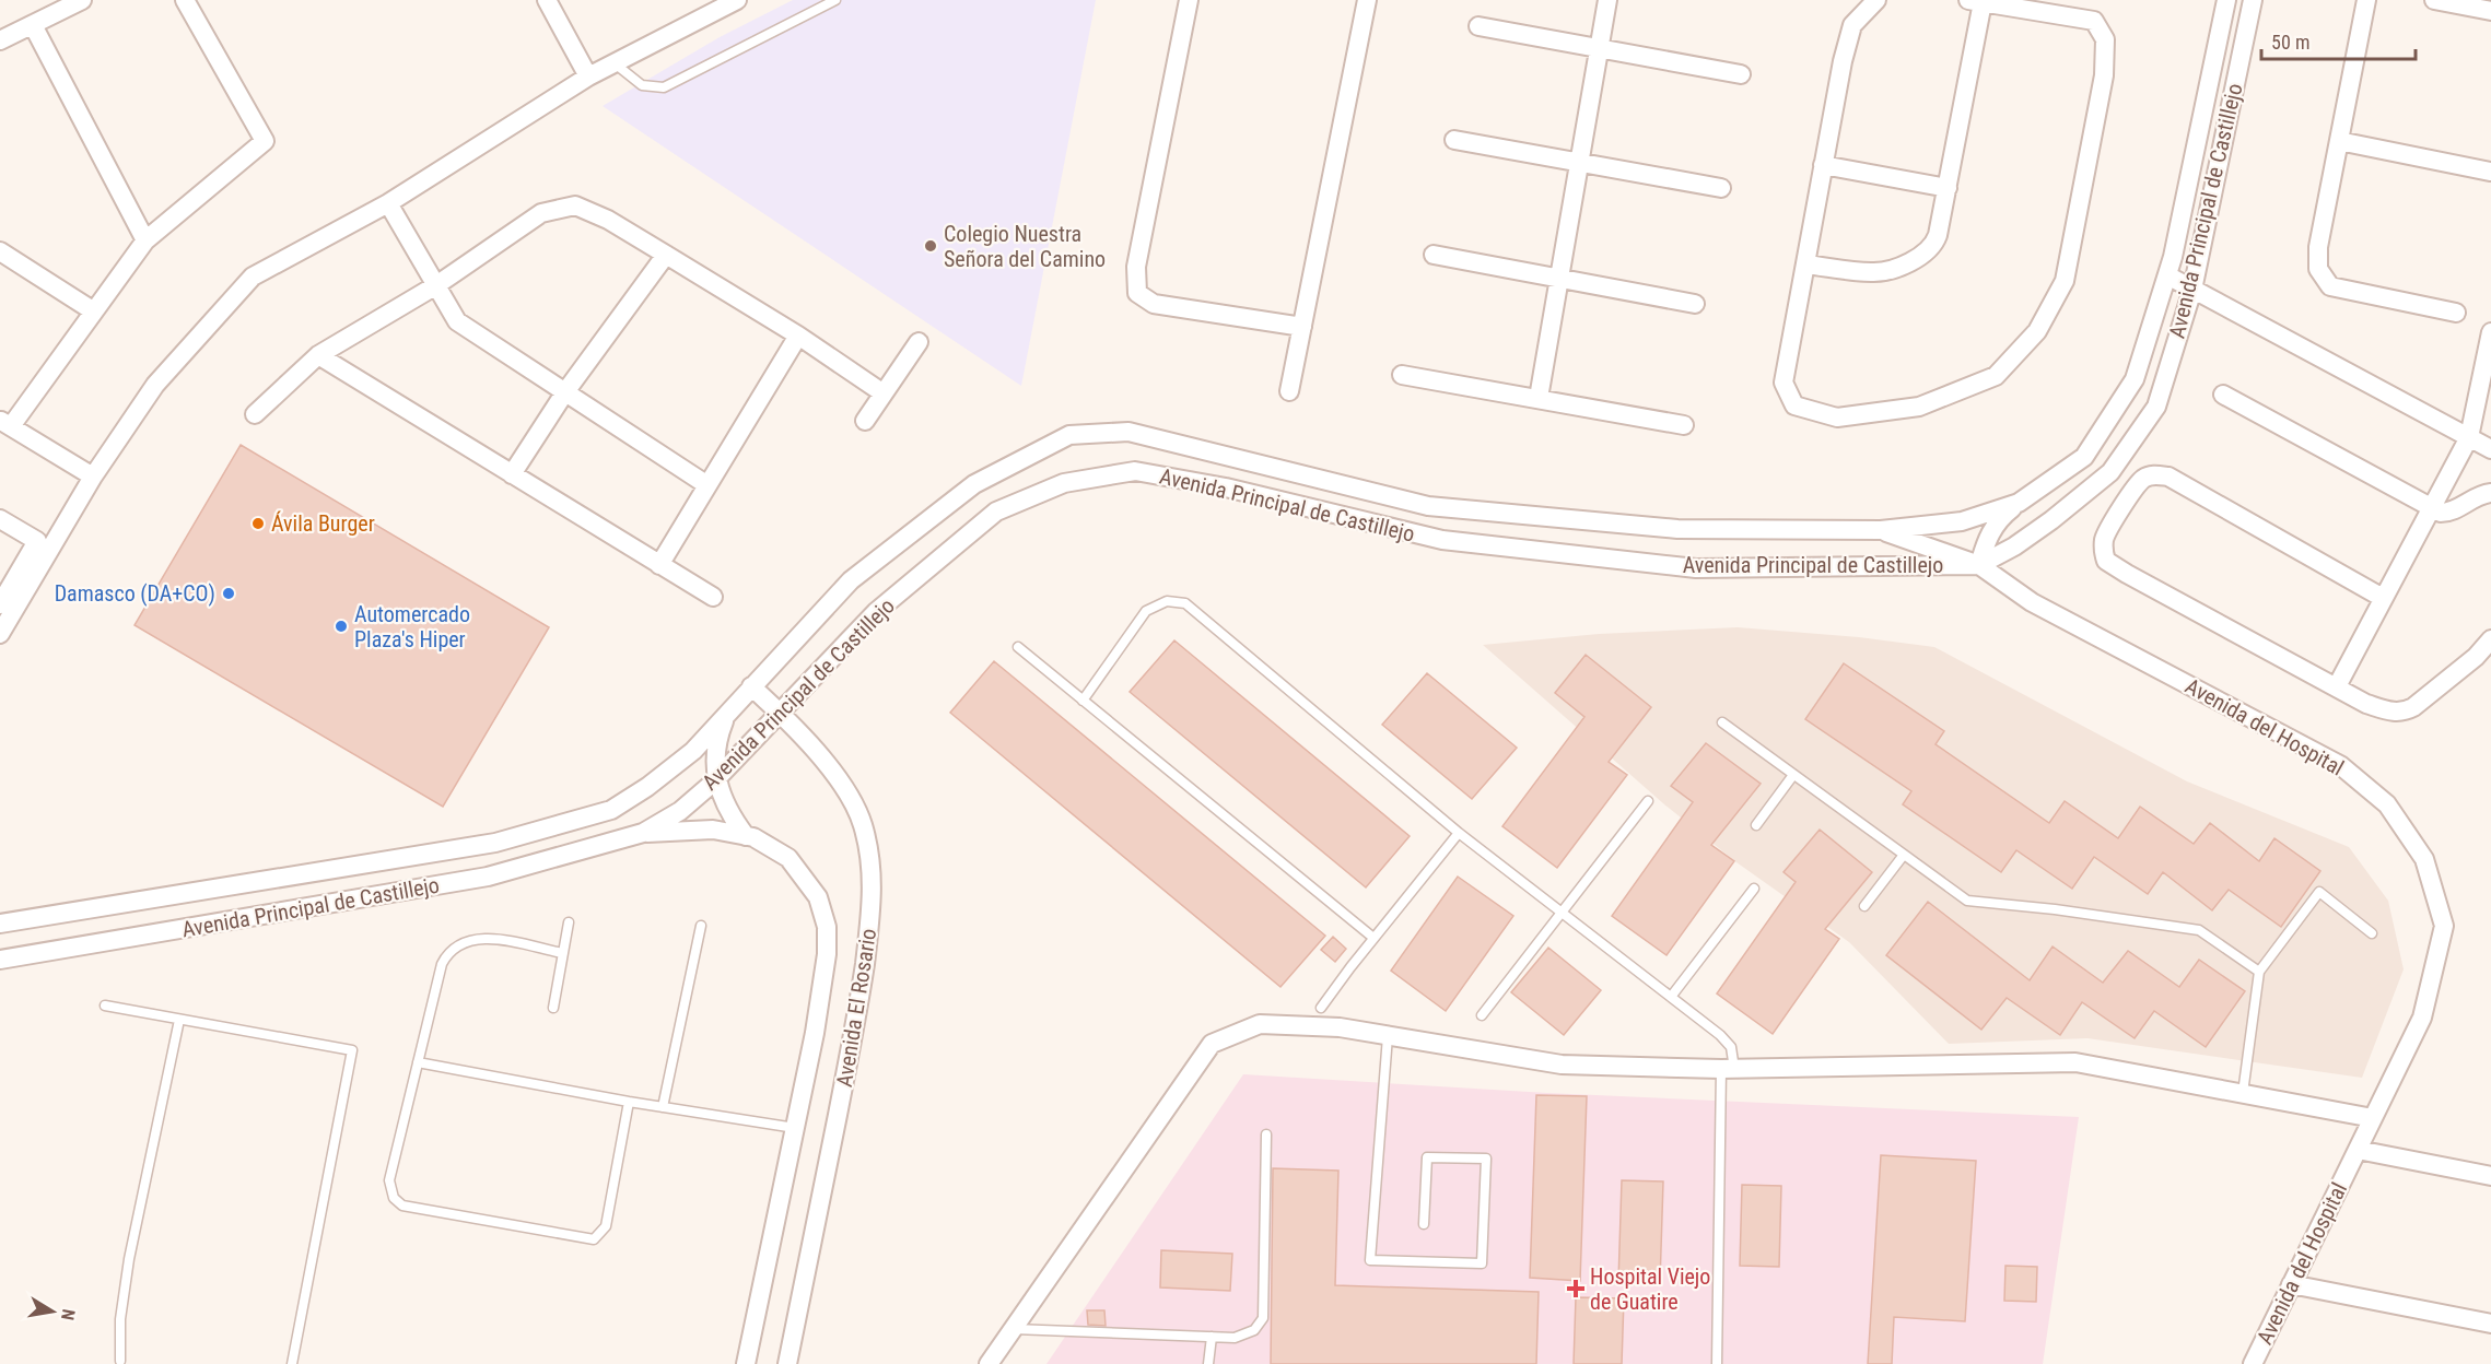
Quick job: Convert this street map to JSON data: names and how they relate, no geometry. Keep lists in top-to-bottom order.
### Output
{
  "streets": {
    "street": ["Avenida Principal de Castillejo", "Avenida del Hospital", "Avenida El Rosario"]
  },
  "crossings": [
    ["Avenida Principal de Castillejo", "Avenida del Hospital"],
    ["Avenida Principal de Castillejo", "Avenida El Rosario"]
  ],
  "places": {
    "other": [
      "Colegio Nuestra Señora del Camino",
      "Ávila Burger",
      "Damasco (DA+CO)",
      "Automercado Plaza's Hiper"
    ],
    "health": ["Hospital Viejo de Guatire"]
  },
  "scale_bar": "50 m",
  "north": "right"
}
